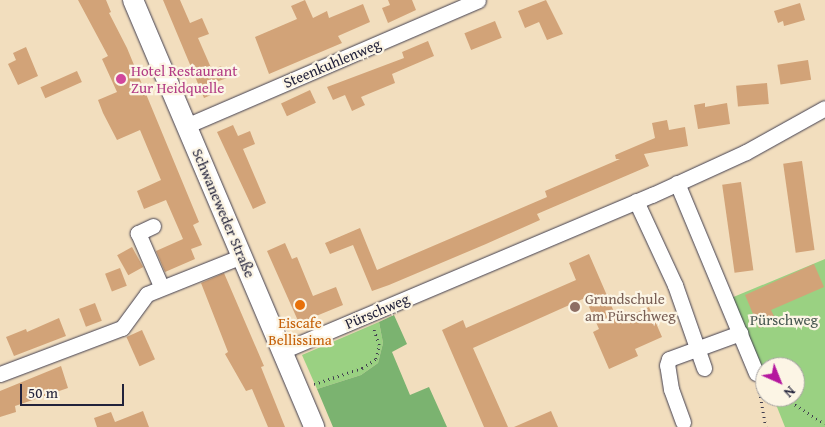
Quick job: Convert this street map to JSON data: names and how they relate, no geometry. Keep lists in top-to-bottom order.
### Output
{
  "streets": {
    "main road": ["Schwaneweder Straße"],
    "street": ["Steenkuhlenweg", "Pürschweg"]
  },
  "crossings": [
    ["Steenkuhlenweg", "Schwaneweder Straße"],
    ["Schwaneweder Straße", "Pürschweg"]
  ],
  "parks": ["Pürschweg"],
  "places": ["Hotel Restaurant Zur Heidquelle", "Eiscafe Bellissima", "Grundschule am Pürschweg"],
  "scale_bar": "50 m",
  "north": "bottom right"
}
